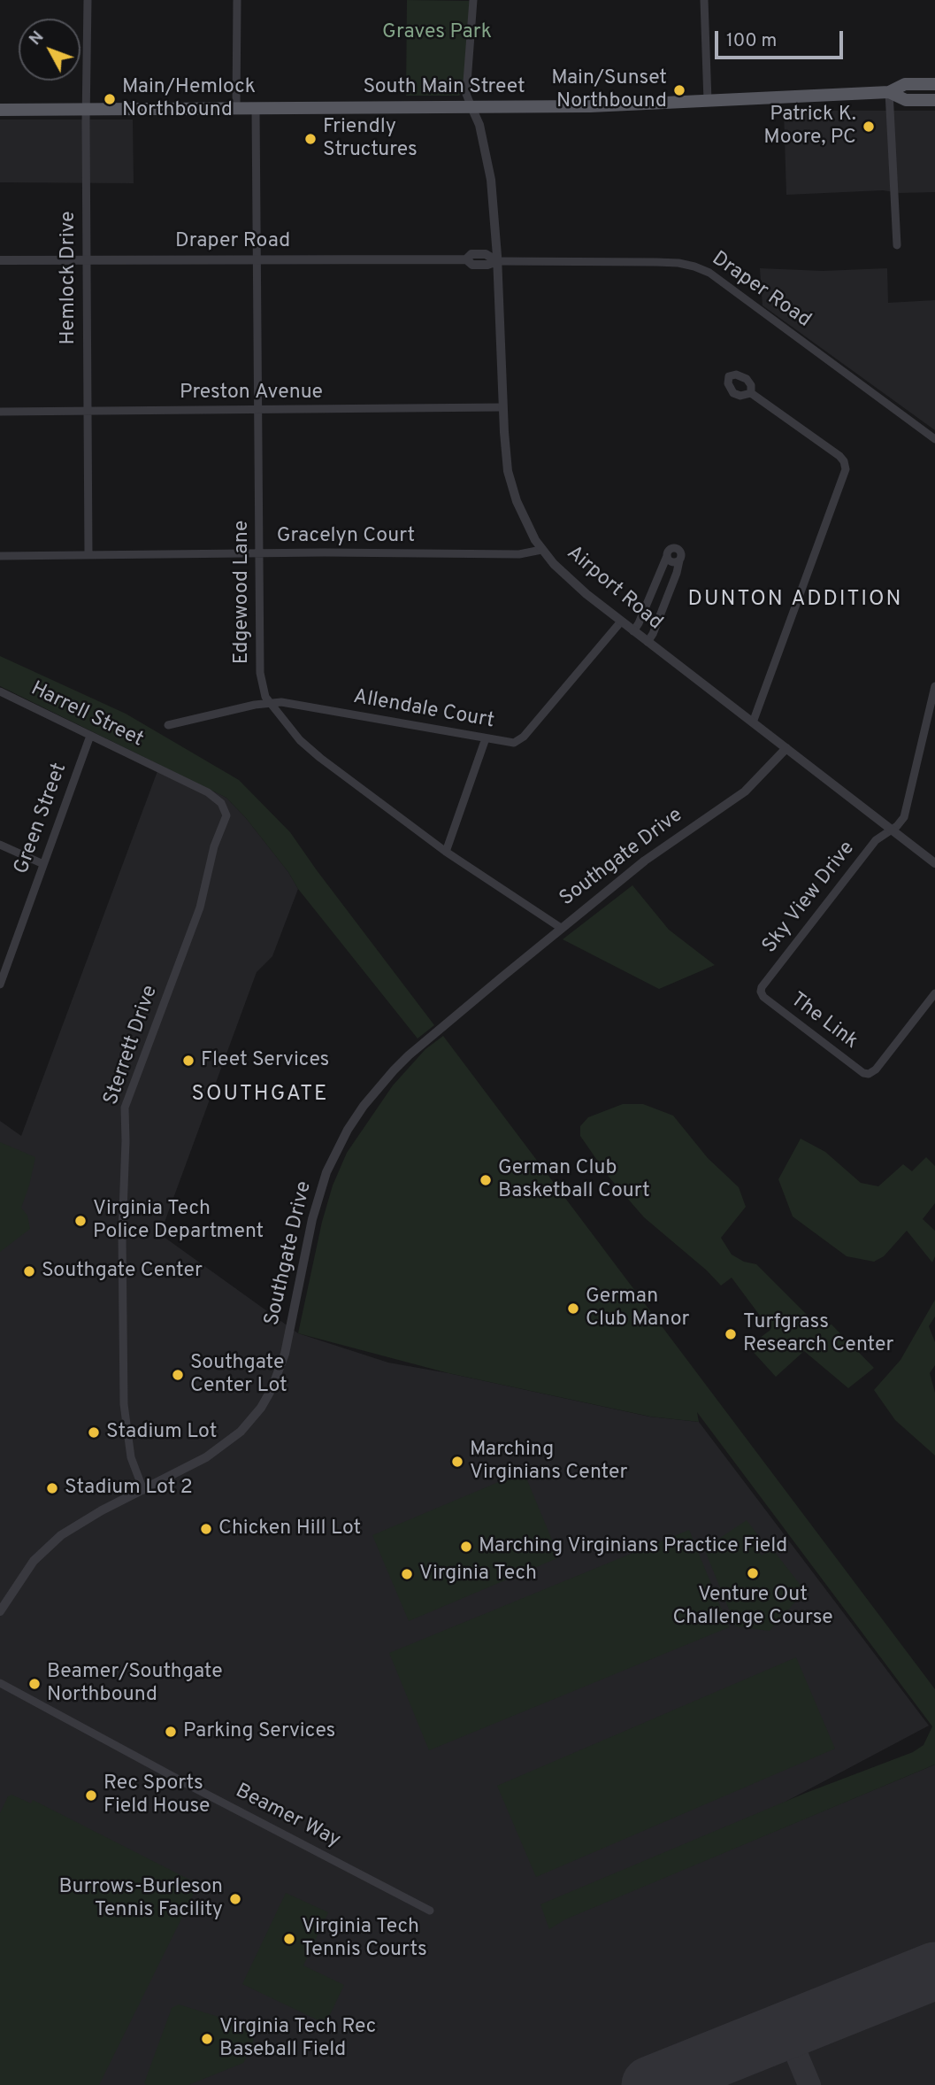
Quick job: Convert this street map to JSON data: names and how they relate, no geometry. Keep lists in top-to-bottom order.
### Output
{
  "streets": {
    "main road": ["South Main Street"],
    "street": [
      "Draper Road",
      "Hemlock Drive",
      "Preston Avenue",
      "Gracelyn Court",
      "Airport Road",
      "Edgewood Lane",
      "Allendale Court",
      "Harrell Street",
      "Green Street",
      "Southgate Drive",
      "Sky View Drive",
      "The Link",
      "Sterrett Drive",
      "Beamer Way"
    ]
  },
  "crossings": [
    ["South Main Street", "Hemlock Drive"],
    ["South Main Street", "Airport Road"],
    ["South Main Street", "Edgewood Lane"],
    ["Draper Road", "Hemlock Drive"],
    ["Draper Road", "Airport Road"],
    ["Draper Road", "Edgewood Lane"],
    ["Hemlock Drive", "Preston Avenue"],
    ["Hemlock Drive", "Gracelyn Court"],
    ["Preston Avenue", "Airport Road"],
    ["Preston Avenue", "Edgewood Lane"],
    ["Gracelyn Court", "Airport Road"],
    ["Gracelyn Court", "Edgewood Lane"],
    ["Airport Road", "Allendale Court"],
    ["Airport Road", "Southgate Drive"],
    ["Airport Road", "Sky View Drive"],
    ["Edgewood Lane", "Allendale Court"],
    ["Edgewood Lane", "Southgate Drive"],
    ["Harrell Street", "Green Street"],
    ["Harrell Street", "Sterrett Drive"],
    ["Southgate Drive", "Sterrett Drive"],
    ["Sky View Drive", "The Link"]
  ],
  "districts": ["DUNTON ADDITION", "SOUTHGATE"],
  "parks": ["Graves Park"],
  "places": [
    "Main/Sunset Northbound",
    "Main/Hemlock Northbound",
    "Patrick K. Moore, PC",
    "Friendly Structures",
    "Fleet Services",
    "German Club Basketball Court",
    "Virginia Tech Police Department",
    "Southgate Center",
    "German Club Manor",
    "Turfgrass Research Center",
    "Southgate Center Lot",
    "Stadium Lot",
    "Marching Virginians Center",
    "Stadium Lot 2",
    "Chicken Hill Lot",
    "Marching Virginians Practice Field",
    "Venture Out Challenge Course",
    "Virginia Tech",
    "Beamer/Southgate Northbound",
    "Parking Services",
    "Rec Sports Field House",
    "Burrows-Burleson Tennis Facility",
    "Virginia Tech Tennis Courts",
    "Virginia Tech Rec Baseball Field"
  ],
  "scale_bar": "100 m",
  "north": "top left"
}
